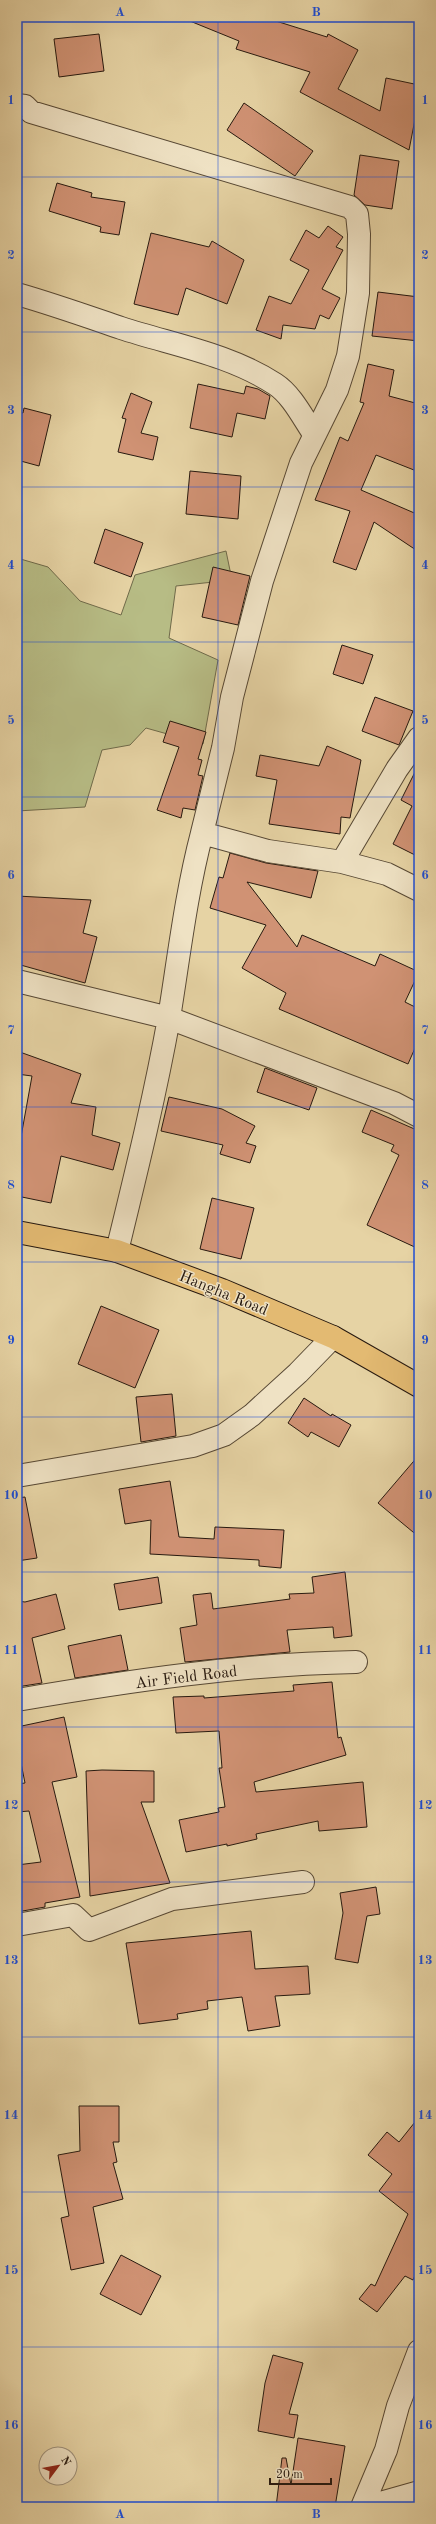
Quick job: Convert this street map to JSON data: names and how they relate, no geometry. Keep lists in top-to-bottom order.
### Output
{
  "streets": {
    "highway": ["Hangha Road"],
    "street": ["Air Field Road"]
  },
  "scale_bar": "20 m",
  "north": "top right",
  "grid": {
    "columns": ["A", "B"],
    "rows": [
      "1",
      "2",
      "3",
      "4",
      "5",
      "6",
      "7",
      "8",
      "9",
      "10",
      "11",
      "12",
      "13",
      "14",
      "15",
      "16"
    ]
  }
}
